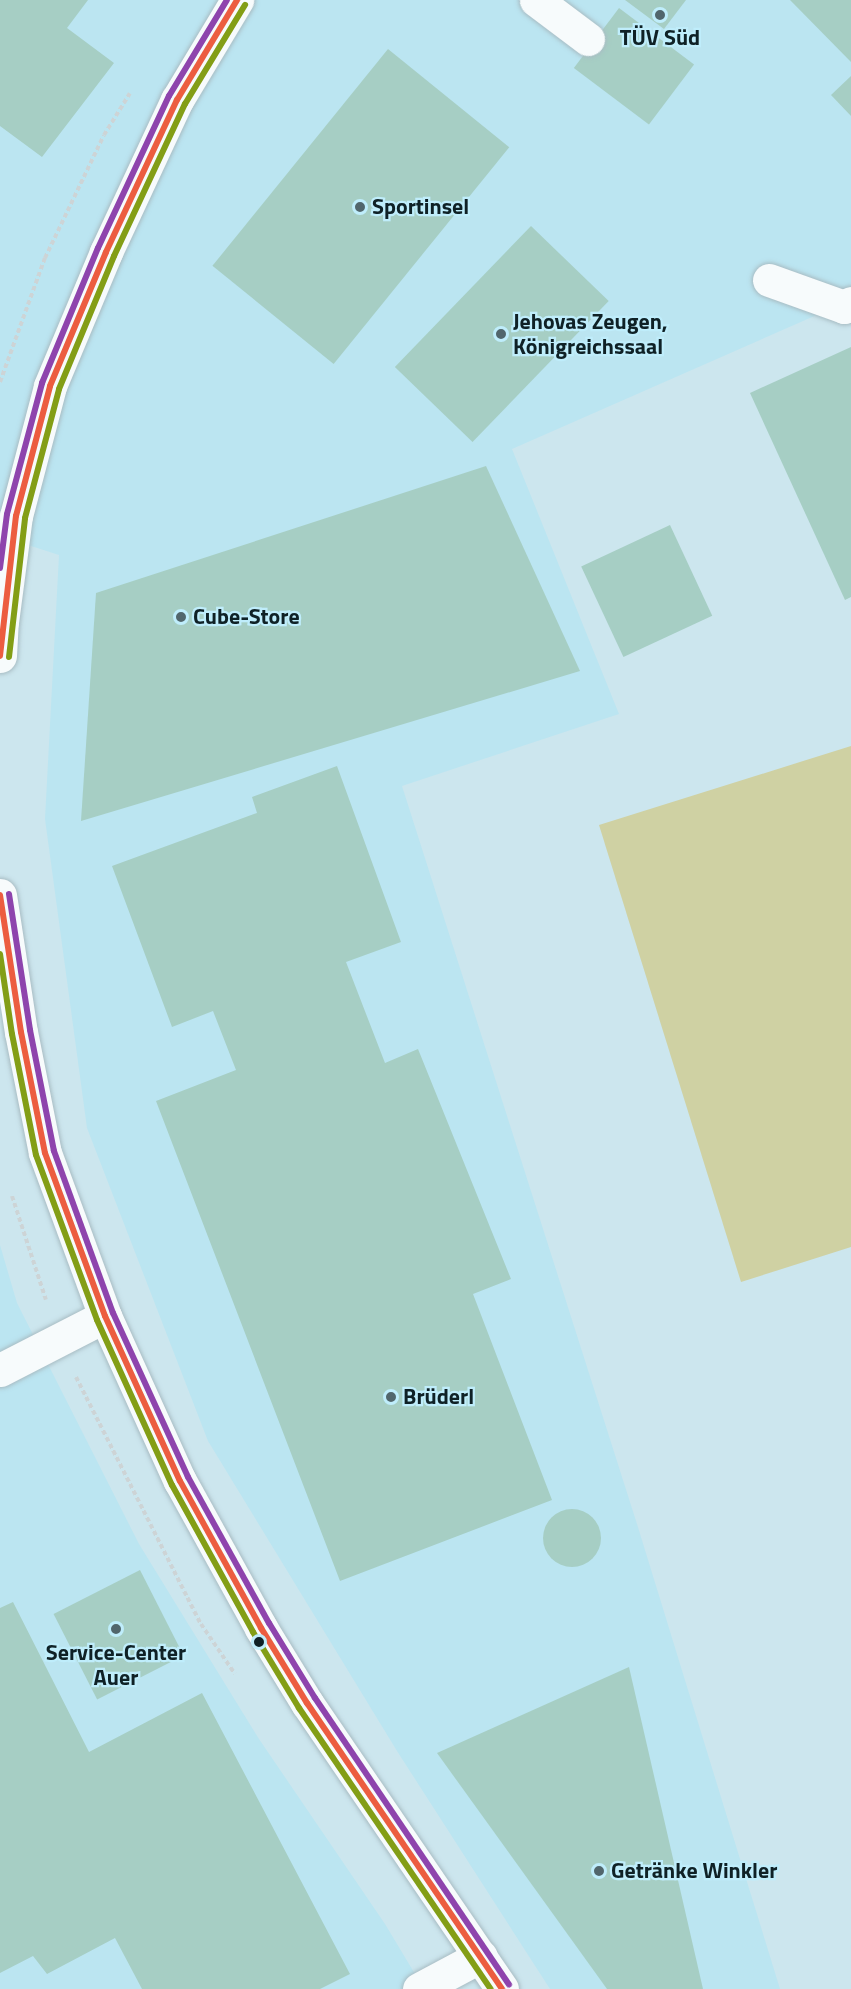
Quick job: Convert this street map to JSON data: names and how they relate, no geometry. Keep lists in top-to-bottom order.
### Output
{
  "places": [
    "TÜV Süd",
    "Sportinsel",
    "Jehovas Zeugen, Königreichssaal",
    "Cube-Store",
    "Brüderl",
    "Service-Center Auer",
    "Getränke Winkler"
  ]
}
